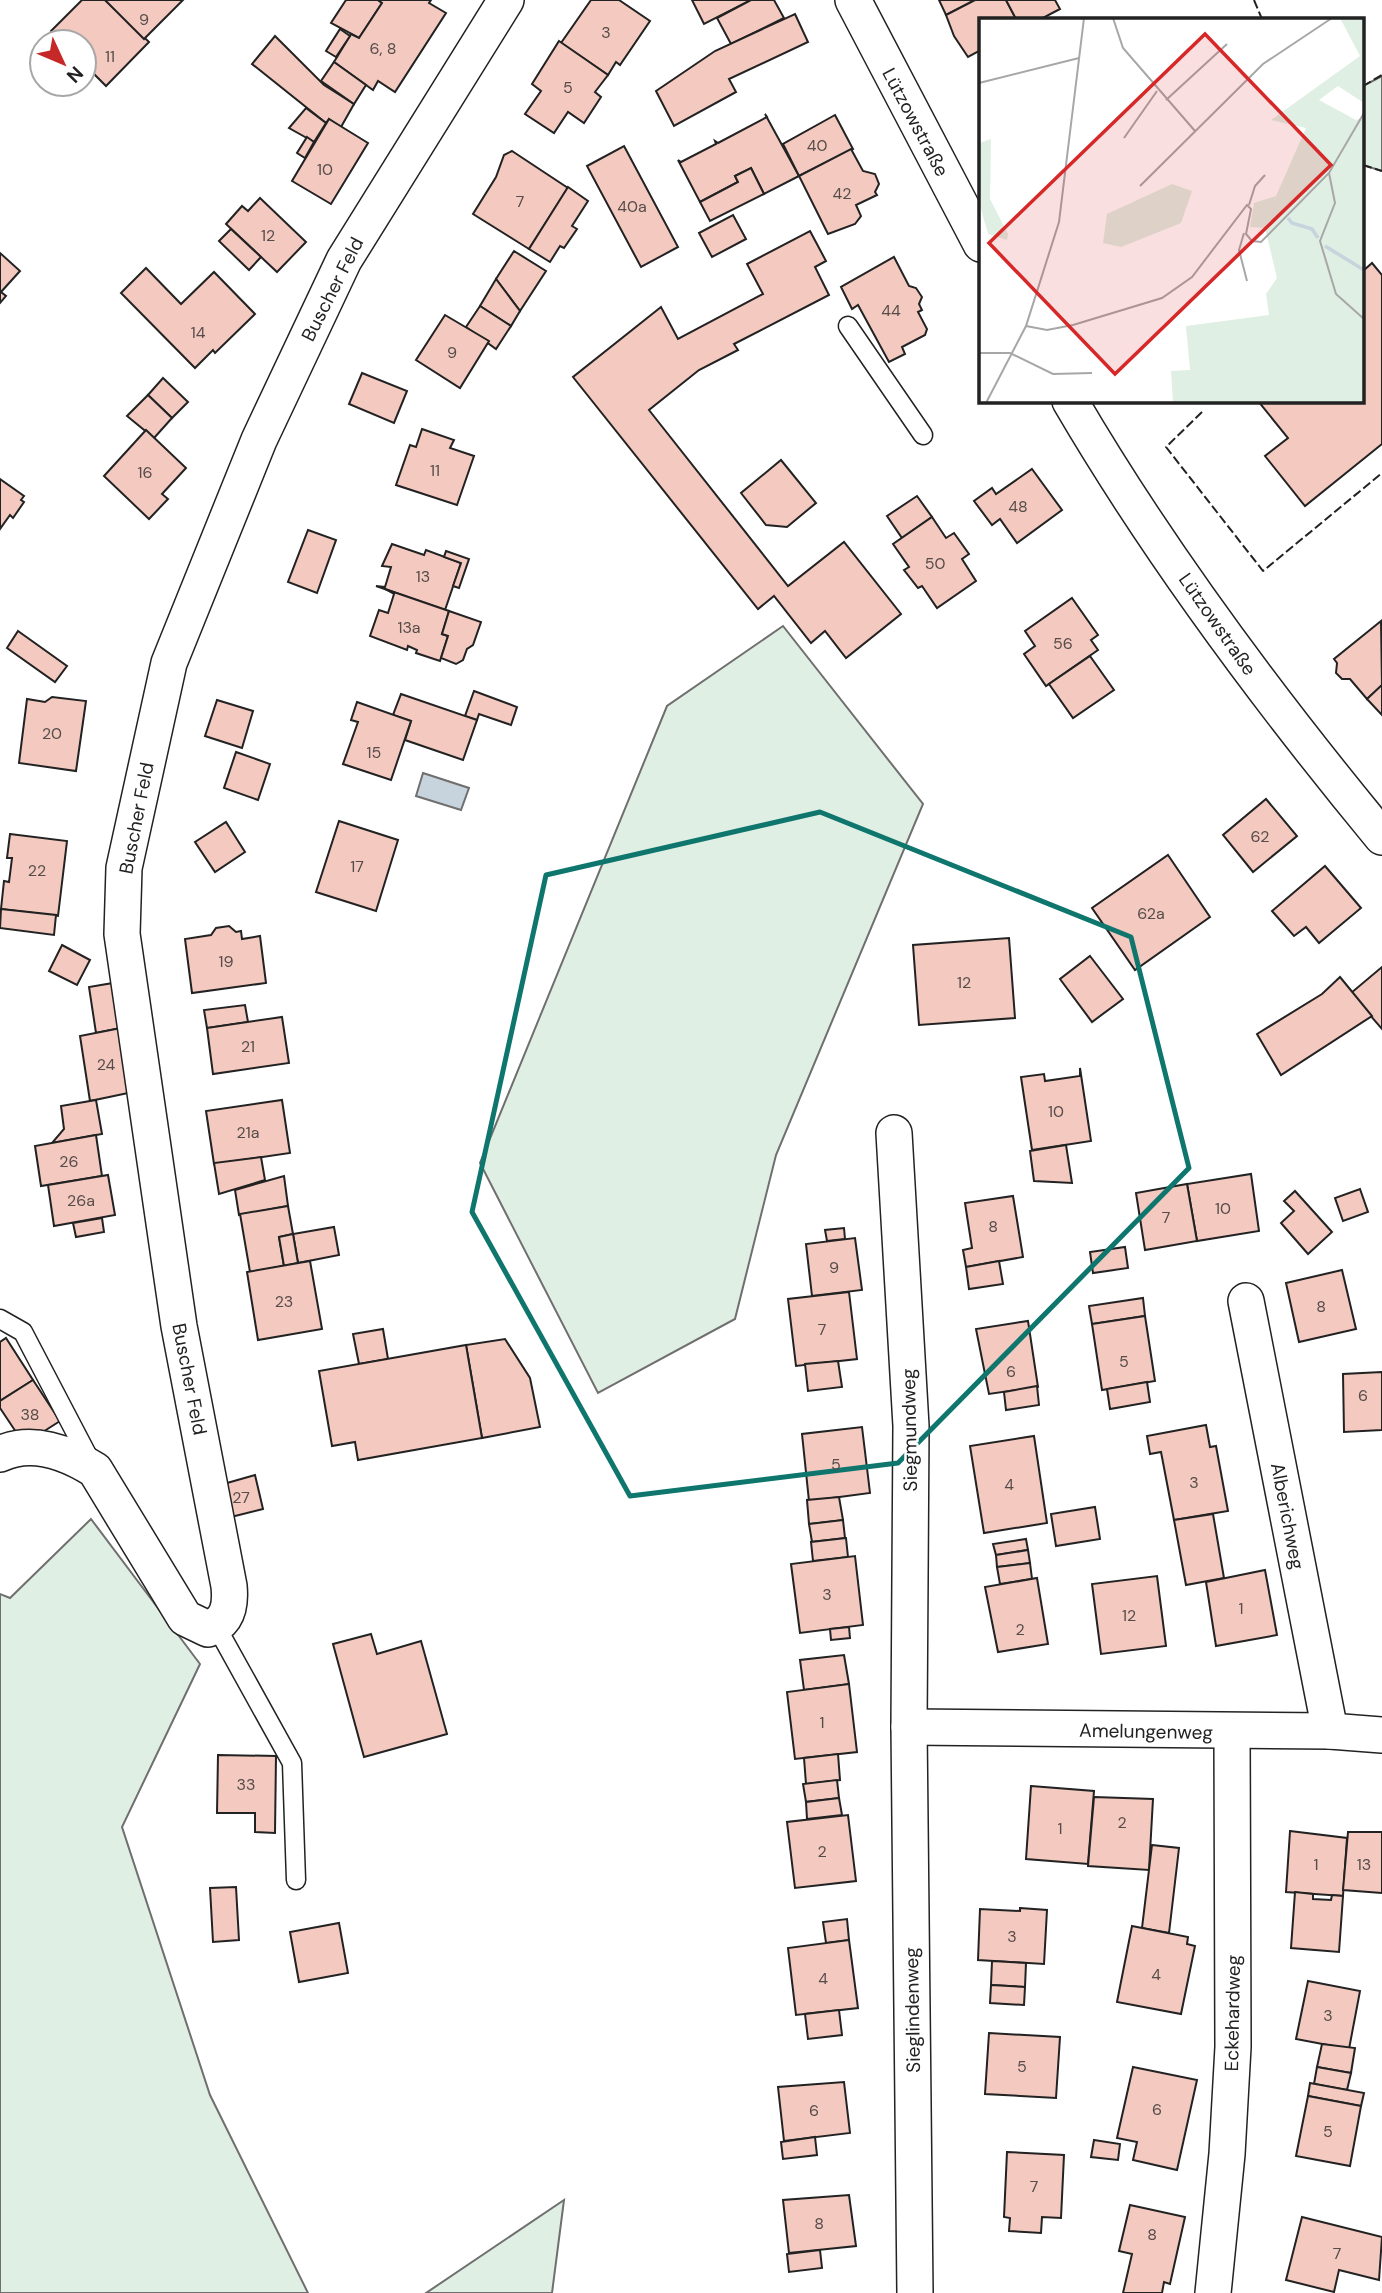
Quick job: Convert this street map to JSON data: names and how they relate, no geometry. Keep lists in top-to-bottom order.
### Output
{
  "streets": {
    "street": [
      "Lützowstraße",
      "Buscher Feld",
      "Siegmundweg",
      "Alberichweg",
      "Amelungenweg",
      "Sieglindenweg",
      "Eckehardweg"
    ]
  },
  "crossings": [
    ["Siegmundweg", "Amelungenweg"],
    ["Siegmundweg", "Sieglindenweg"],
    ["Alberichweg", "Amelungenweg"],
    ["Amelungenweg", "Sieglindenweg"],
    ["Amelungenweg", "Eckehardweg"]
  ],
  "house_numbers": [
    "9",
    "3",
    "6, 8",
    "11",
    "5",
    "40",
    "10",
    "42",
    "7",
    "40a",
    "12",
    "44",
    "14",
    "9",
    "11",
    "16",
    "48",
    "50",
    "13",
    "13a",
    "56",
    "20",
    "15",
    "62",
    "17",
    "22",
    "62a",
    "19",
    "12",
    "21",
    "24",
    "10",
    "21a",
    "26",
    "26a",
    "10",
    "7",
    "8",
    "9",
    "23",
    "8",
    "7",
    "5",
    "6",
    "6",
    "38",
    "5",
    "3",
    "4",
    "27",
    "3",
    "1",
    "12",
    "2",
    "1",
    "33",
    "2",
    "1",
    "2",
    "1",
    "13",
    "3",
    "4",
    "4",
    "3",
    "5",
    "6",
    "6",
    "5",
    "7",
    "8",
    "8",
    "7"
  ],
  "north": "bottom right"
}
